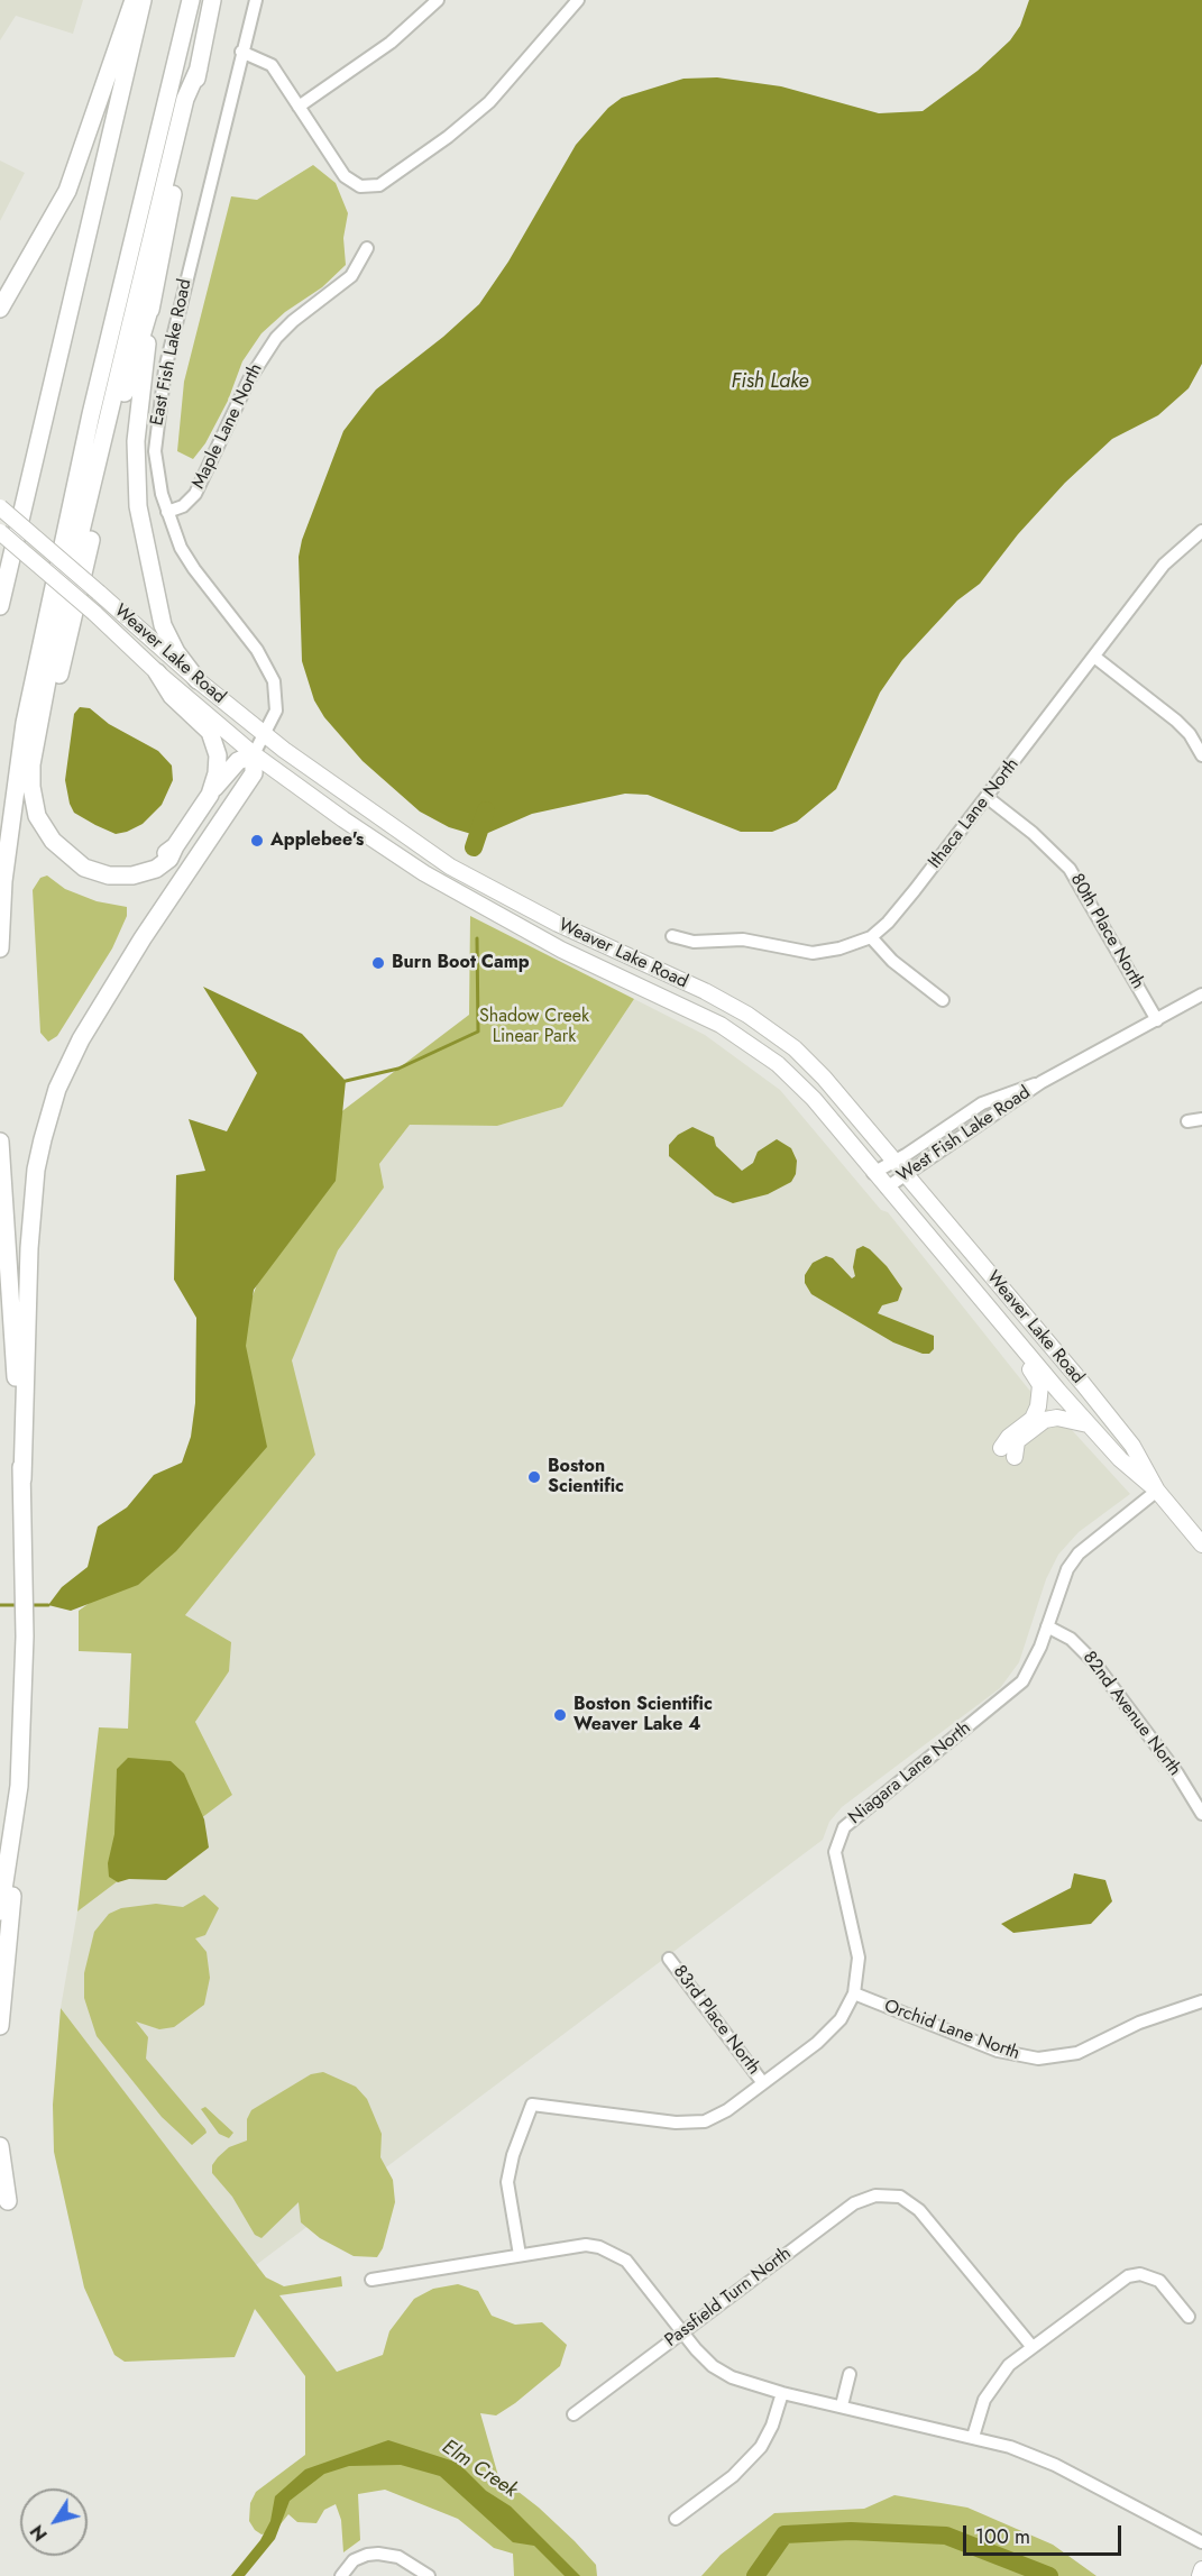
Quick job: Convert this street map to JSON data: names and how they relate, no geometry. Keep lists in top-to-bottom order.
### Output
{
  "streets": {
    "main road": ["Weaver Lake Road"],
    "street": [
      "East Fish Lake Road",
      "Maple Lane North",
      "Ithaca Lane North",
      "80th Place North",
      "West Fish Lake Road",
      "82nd Avenue North",
      "Niagara Lane North",
      "83rd Place North",
      "Orchid Lane North",
      "Passfield Turn North"
    ]
  },
  "crossings": [
    ["East Fish Lake Road", "Maple Lane North"],
    ["East Fish Lake Road", "Weaver Lake Road"],
    ["Weaver Lake Road", "West Fish Lake Road"],
    ["Weaver Lake Road", "Niagara Lane North"],
    ["Ithaca Lane North", "80th Place North"],
    ["80th Place North", "West Fish Lake Road"],
    ["82nd Avenue North", "Niagara Lane North"],
    ["Niagara Lane North", "83rd Place North"],
    ["Niagara Lane North", "Orchid Lane North"]
  ],
  "water": ["Fish Lake", "Elm Creek"],
  "parks": ["Shadow Creek Linear Park"],
  "places": [
    "Applebee's",
    "Burn Boot Camp",
    "Boston Scientific",
    "Boston Scientific Weaver Lake 4"
  ],
  "scale_bar": "100 m",
  "north": "bottom left"
}
